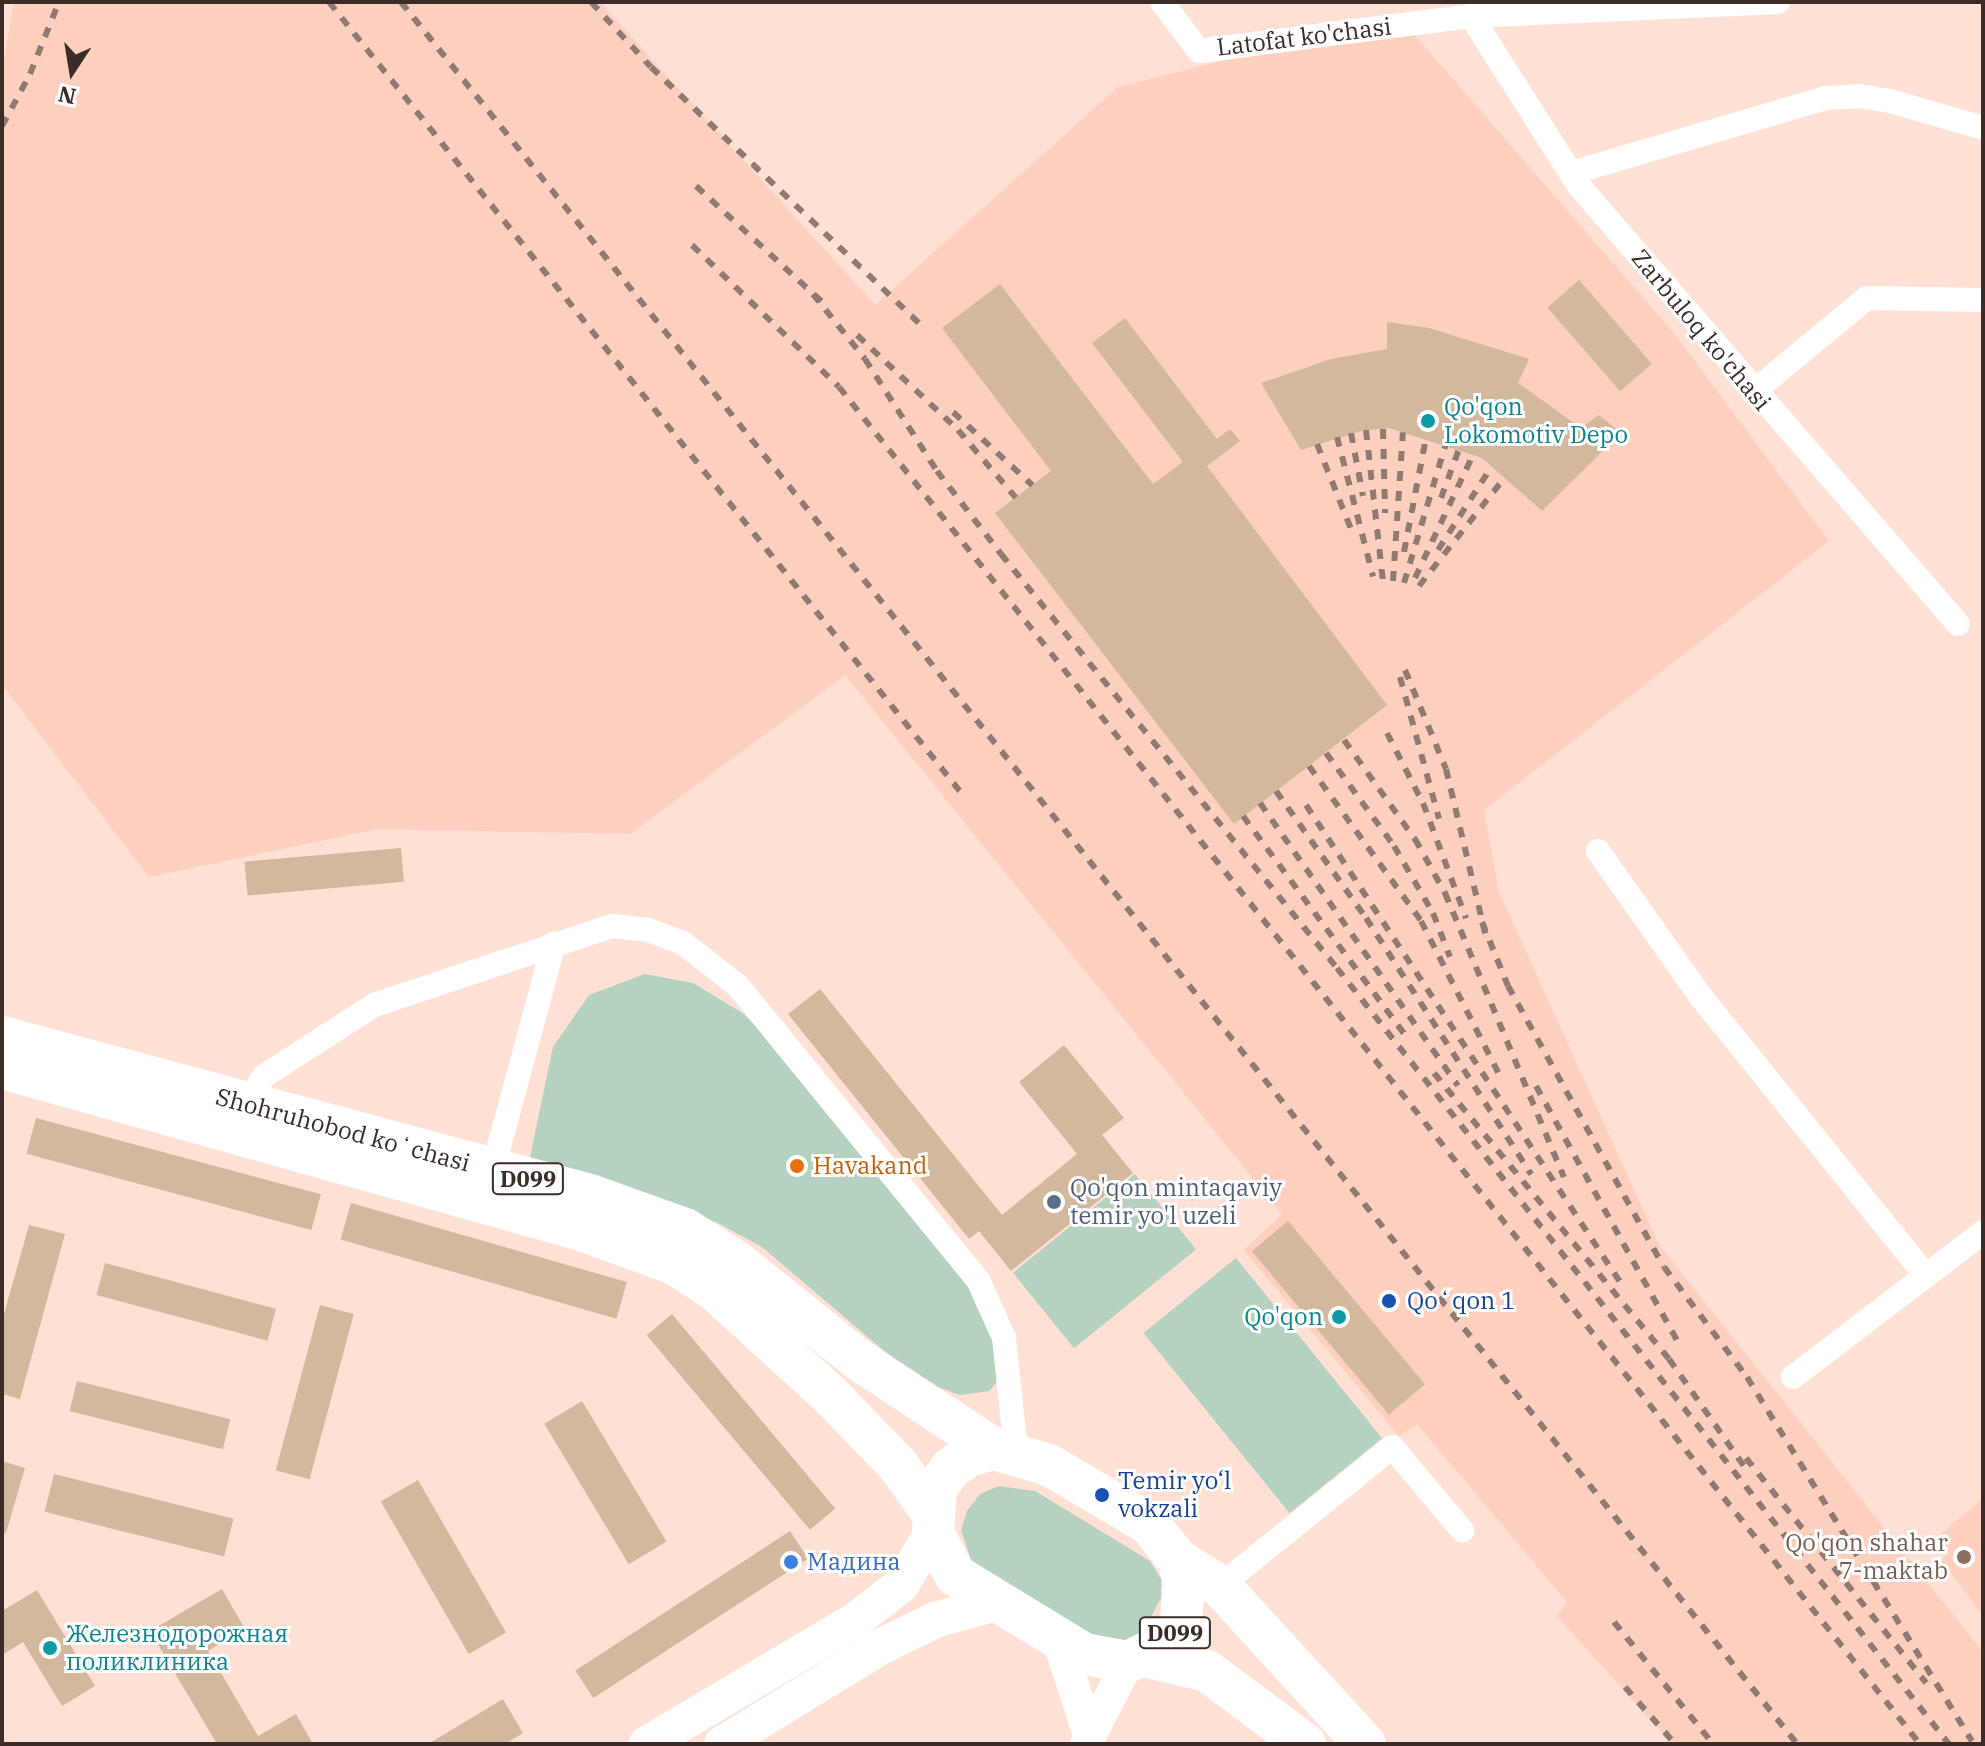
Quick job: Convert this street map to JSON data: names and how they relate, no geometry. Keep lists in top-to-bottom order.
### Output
{
  "streets": {
    "highway": ["Shohruhobod koʻchasi", "D099"],
    "street": ["Latofat ko'chasi", "Zarbuloq ko'chasi"]
  },
  "crossings": [
    ["Latofat ko'chasi", "Zarbuloq ko'chasi"],
    ["Shohruhobod koʻchasi", "D099"]
  ],
  "places": [
    "Qo'qon Lokomotiv Depo",
    "Havakand",
    "Qo'qon mintaqaviy temir yo'l uzeli",
    "Qoʻqon 1",
    "Qo'qon",
    "Temir yo‘l vokzali",
    "Qo'qon shahar 7-maktab",
    "Мадина",
    "Железнодорожная поликлиника"
  ],
  "north": "bottom"
}
